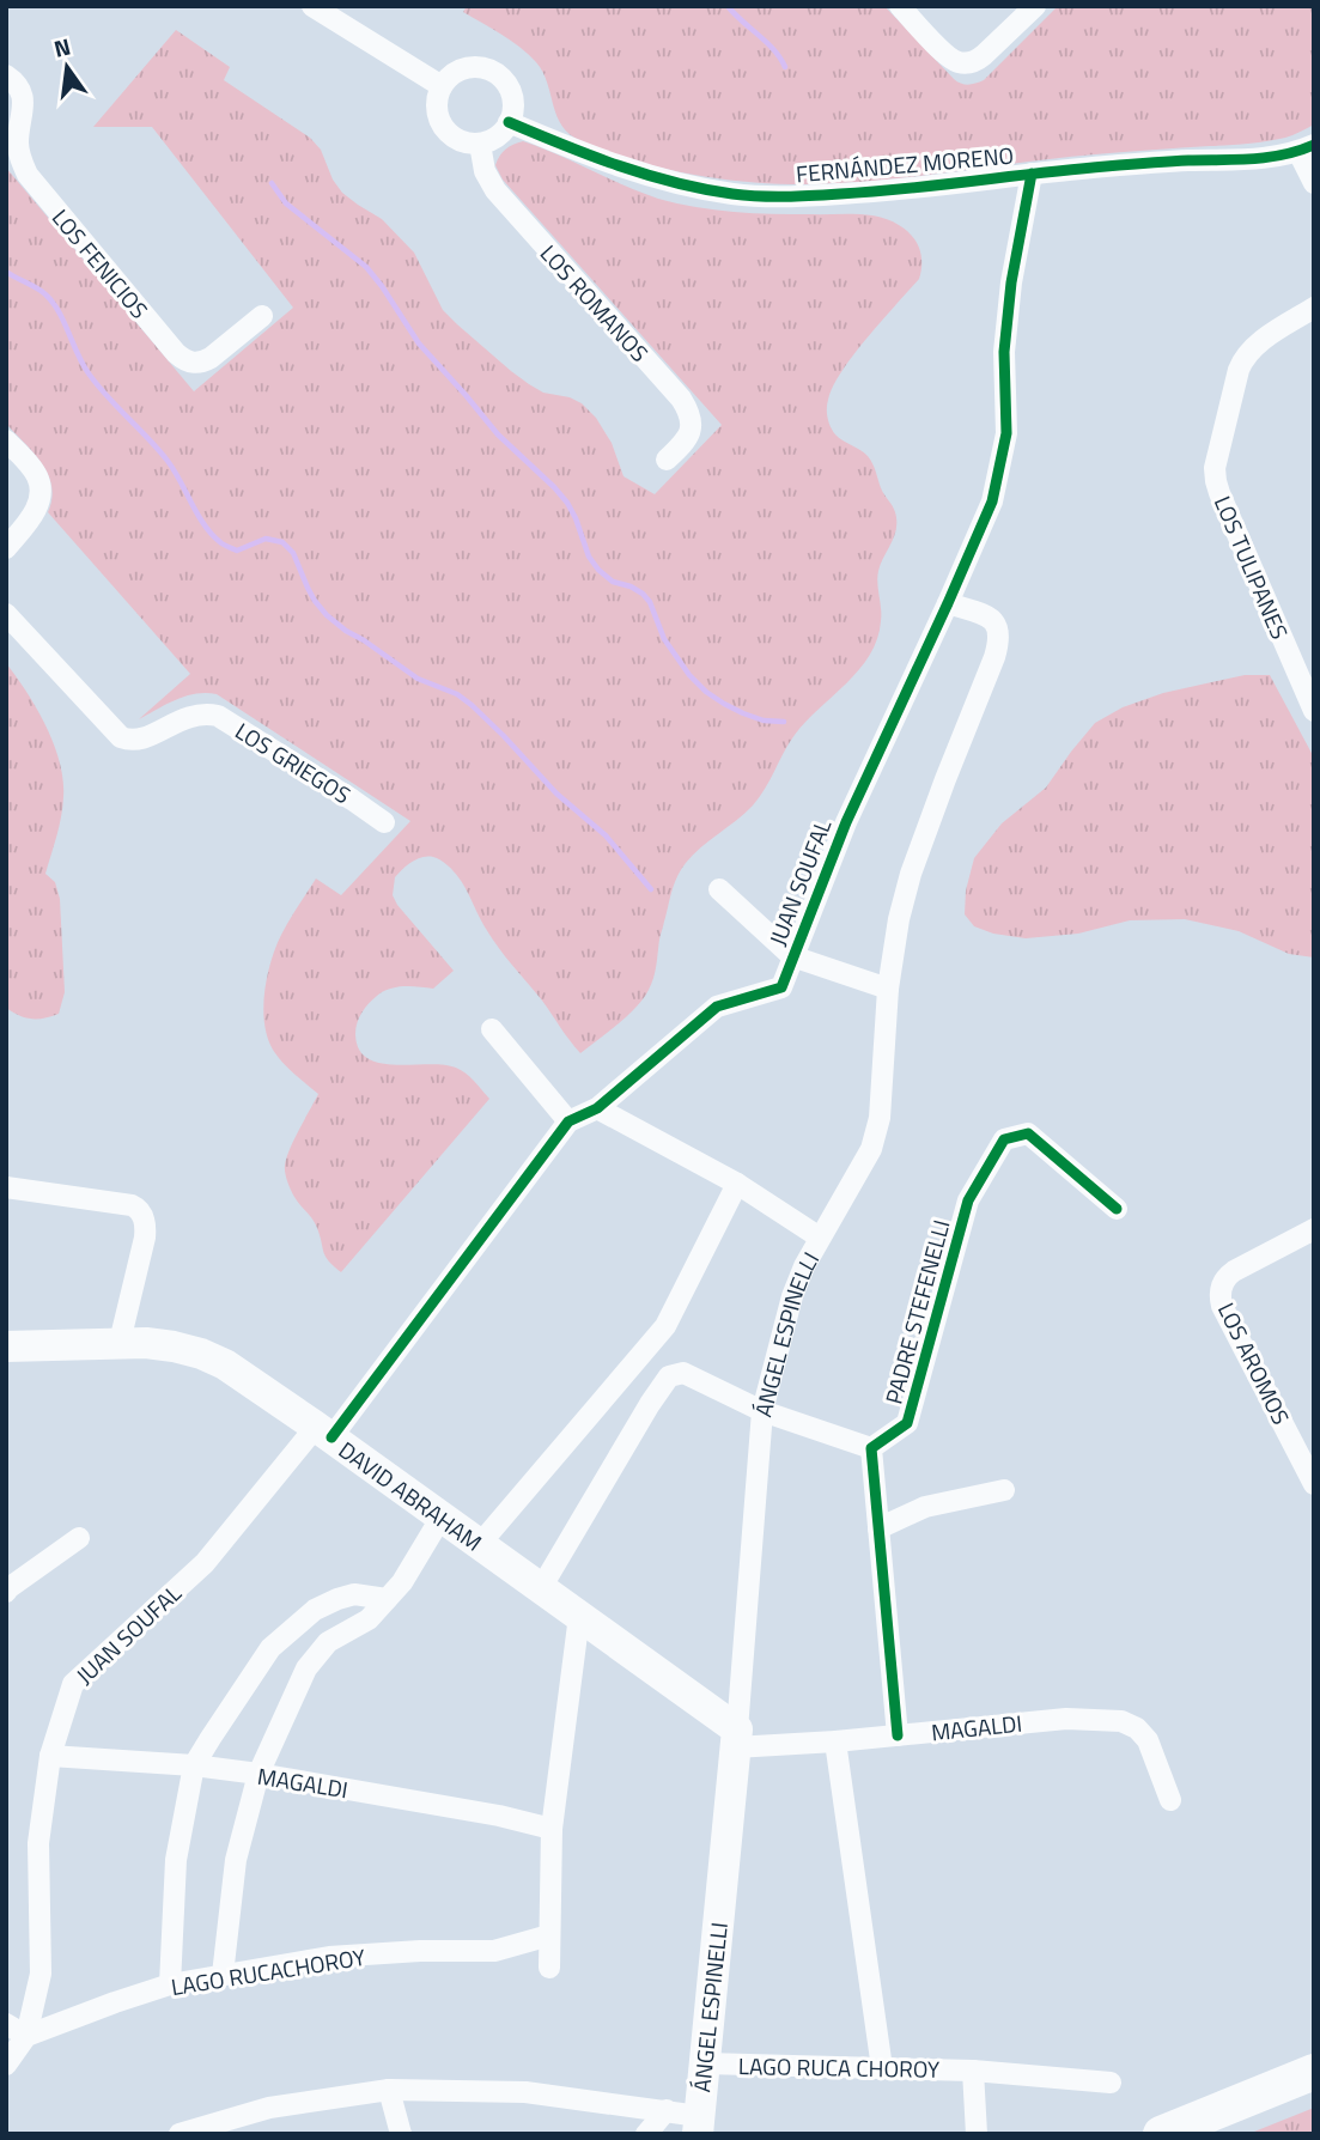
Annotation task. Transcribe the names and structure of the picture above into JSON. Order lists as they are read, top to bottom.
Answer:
{
  "streets": {
    "main road": ["ÁNGEL ESPINELLI", "DAVID ABRAHAM"],
    "street": [
      "FERNÁNDEZ MORENO",
      "LOS FENICIOS",
      "LOS ROMANOS",
      "LOS TULIPANES",
      "LOS GRIEGOS",
      "JUAN SOUFAL",
      "PADRE STEFENELLI",
      "LOS AROMOS",
      "MAGALDI",
      "LAGO RUCACHOROY",
      "LAGO RUCA CHOROY"
    ]
  },
  "crossings": [
    ["FERNÁNDEZ MORENO", "LOS ROMANOS"],
    ["FERNÁNDEZ MORENO", "JUAN SOUFAL"],
    ["JUAN SOUFAL", "ÁNGEL ESPINELLI"],
    ["JUAN SOUFAL", "DAVID ABRAHAM"],
    ["JUAN SOUFAL", "MAGALDI"],
    ["JUAN SOUFAL", "LAGO RUCACHOROY"],
    ["ÁNGEL ESPINELLI", "DAVID ABRAHAM"],
    ["ÁNGEL ESPINELLI", "MAGALDI"],
    ["ÁNGEL ESPINELLI", "LAGO RUCA CHOROY"],
    ["DAVID ABRAHAM", "MAGALDI"]
  ],
  "north": "top"
}
